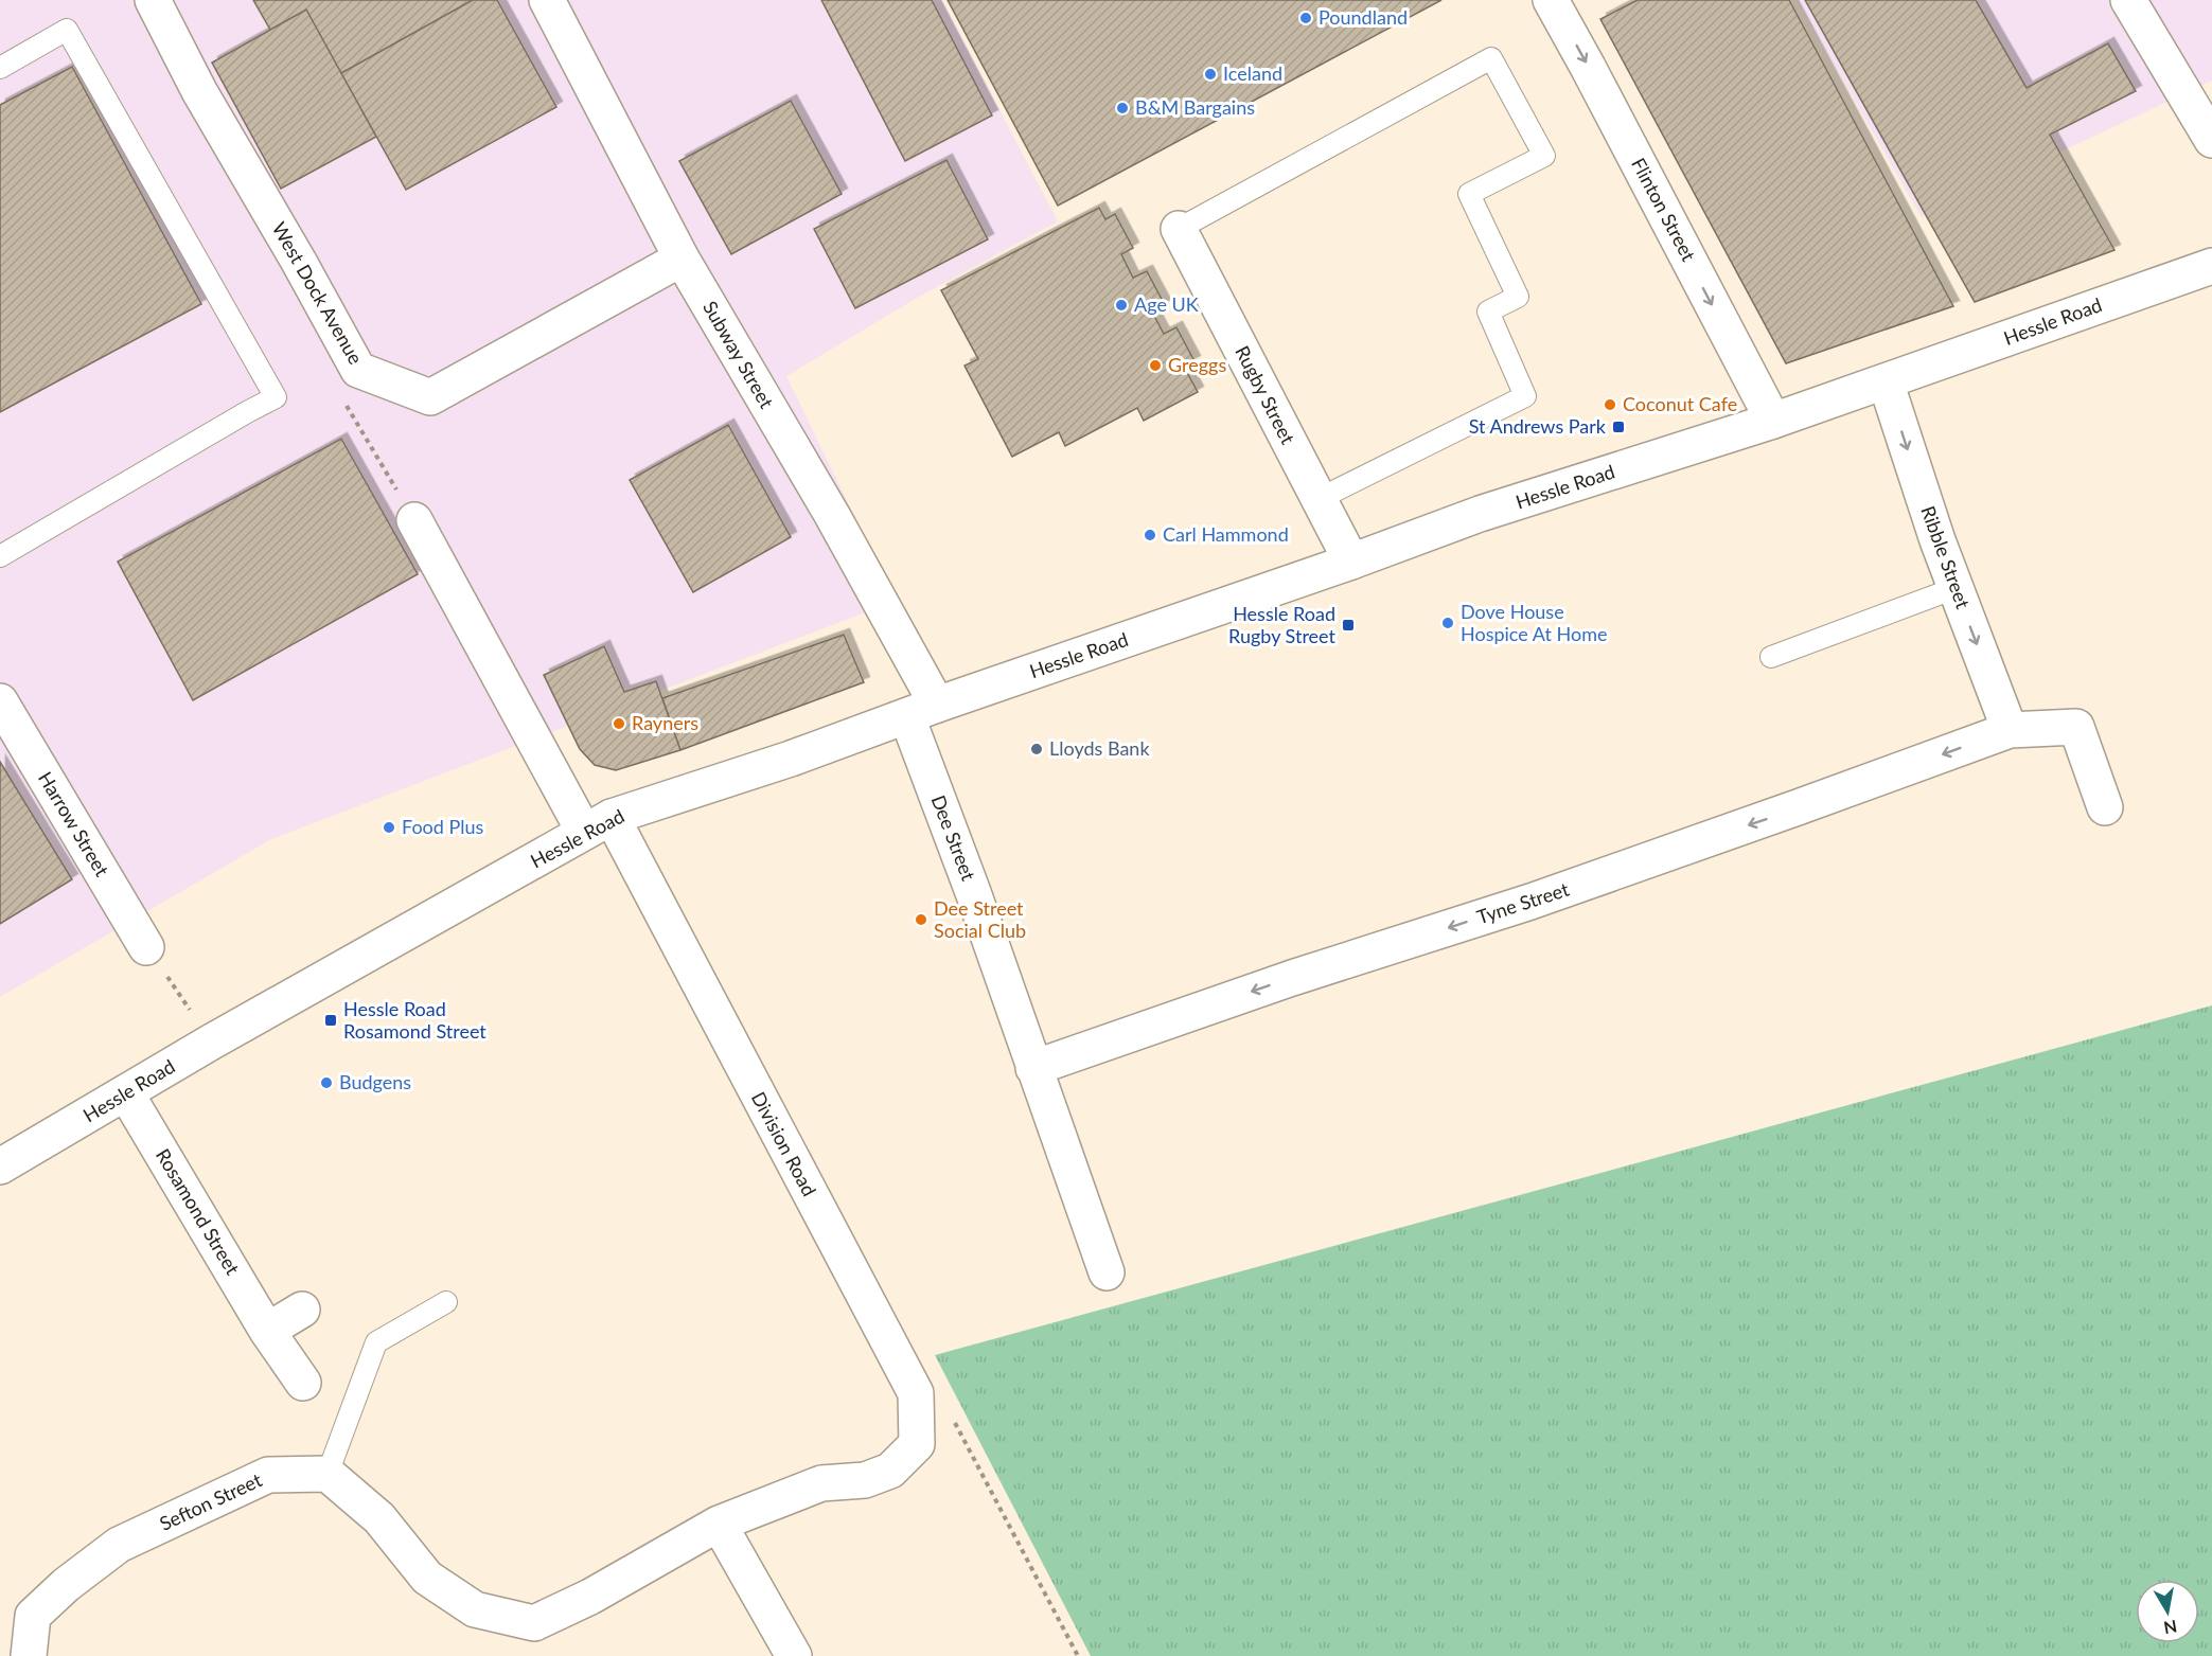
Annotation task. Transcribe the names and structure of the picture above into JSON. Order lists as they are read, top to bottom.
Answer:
{
  "streets": {
    "street": [
      "Flinton Street",
      "West Dock Avenue",
      "Hessle Road",
      "Subway Street",
      "Rugby Street",
      "Ribble Street",
      "Harrow Street",
      "Dee Street",
      "Tyne Street",
      "Division Road",
      "Rosamond Street",
      "Sefton Street"
    ]
  },
  "crossings": [
    ["Flinton Street", "Hessle Road"],
    ["West Dock Avenue", "Subway Street"],
    ["Hessle Road", "Subway Street"],
    ["Hessle Road", "Rugby Street"],
    ["Hessle Road", "Ribble Street"],
    ["Hessle Road", "Dee Street"],
    ["Hessle Road", "Division Road"],
    ["Hessle Road", "Rosamond Street"],
    ["Subway Street", "Dee Street"],
    ["Ribble Street", "Tyne Street"],
    ["Dee Street", "Tyne Street"]
  ],
  "one_way": ["Flinton Street", "Ribble Street", "Tyne Street"],
  "places": {
    "other": [
      "Poundland",
      "Iceland",
      "B&M Bargains",
      "Age UK",
      "Greggs",
      "Coconut Cafe",
      "Carl Hammond",
      "Dove House Hospice At Home",
      "Rayners",
      "Lloyds Bank",
      "Food Plus",
      "Dee Street Social Club",
      "Budgens"
    ],
    "transit": ["St Andrews Park", "Hessle Road Rugby Street", "Hessle Road Rosamond Street"]
  },
  "north": "bottom"
}
